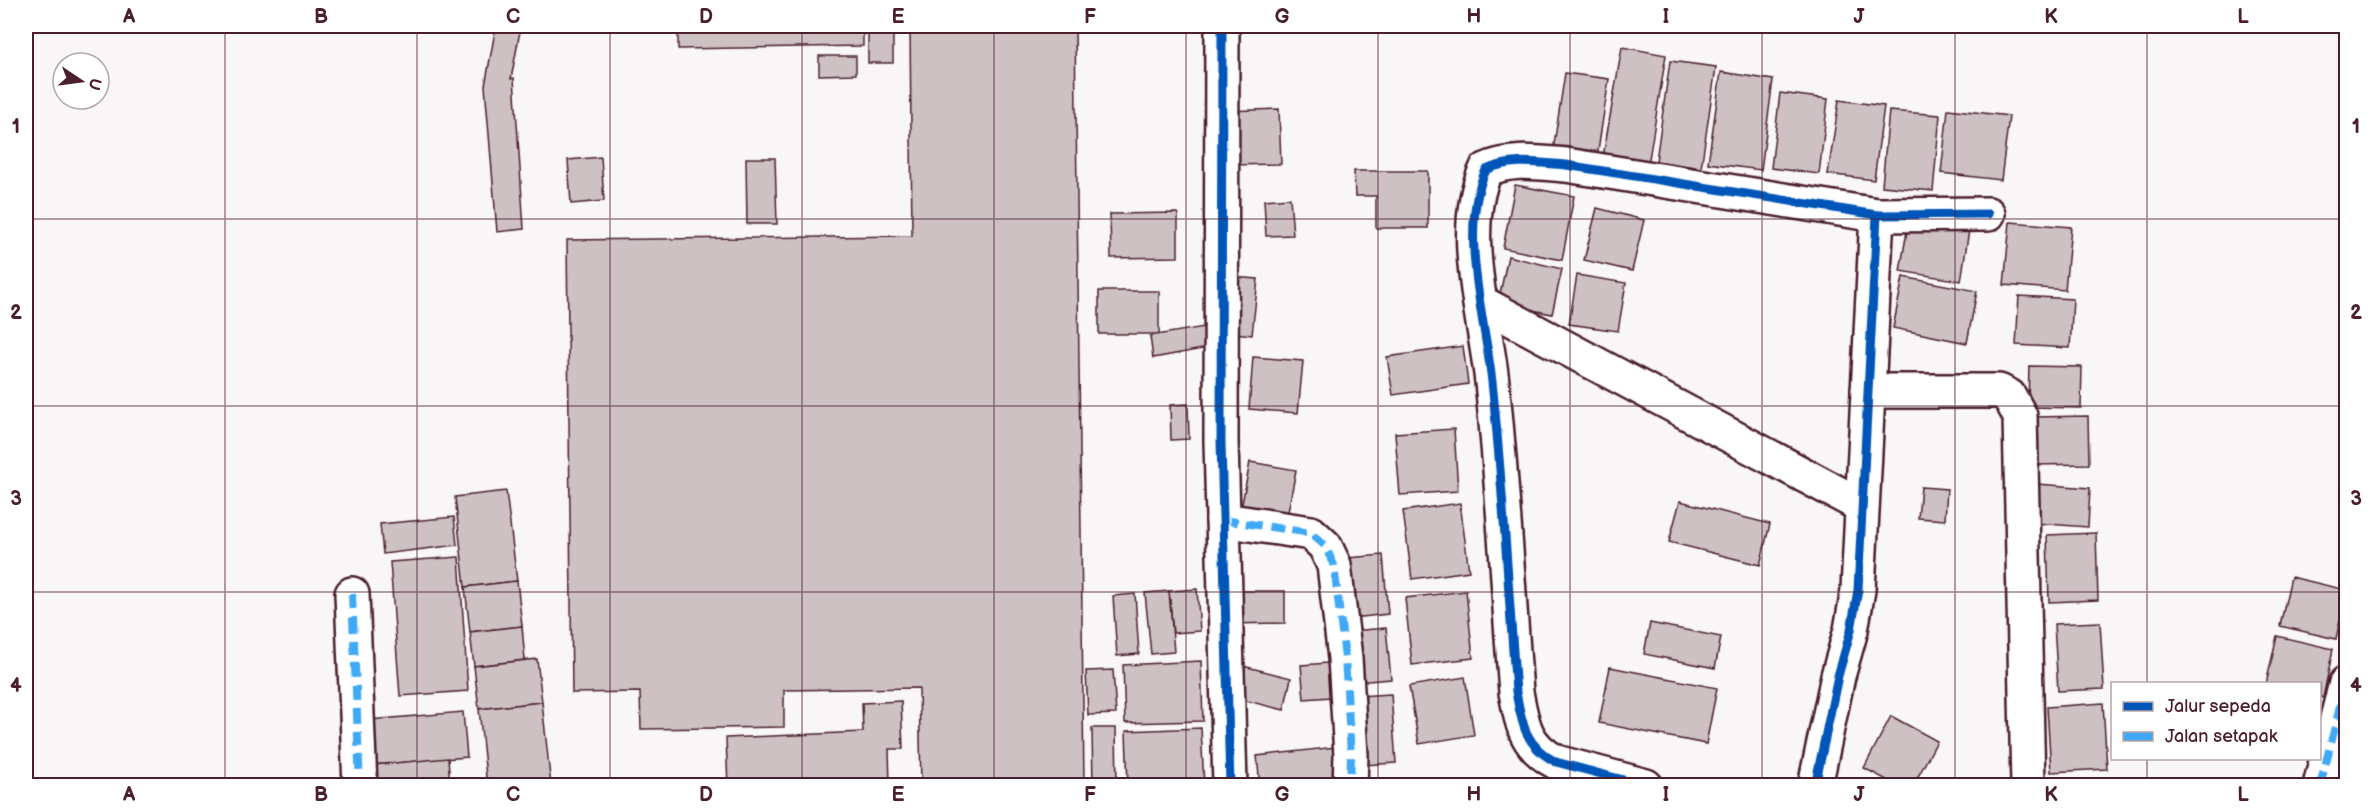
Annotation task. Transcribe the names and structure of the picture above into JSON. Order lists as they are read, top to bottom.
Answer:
{
  "legend": ["Jalur sepeda", "Jalan setapak"],
  "north": "right",
  "grid": {
    "columns": [
      "A",
      "B",
      "C",
      "D",
      "E",
      "F",
      "G",
      "H",
      "I",
      "J",
      "K",
      "L"
    ],
    "rows": [
      "1",
      "2",
      "3",
      "4"
    ]
  }
}
